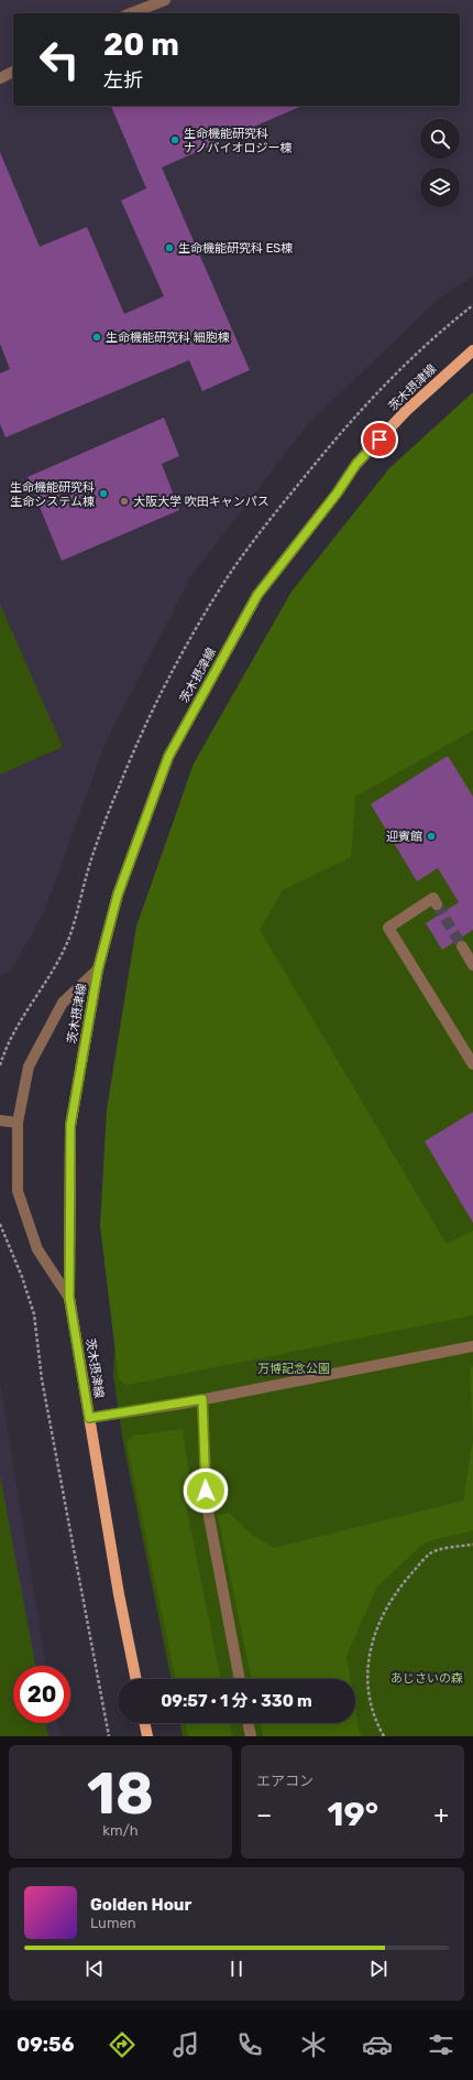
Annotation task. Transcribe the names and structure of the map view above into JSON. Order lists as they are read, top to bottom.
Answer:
{
  "streets": {
    "main road": ["茨木摂津線"]
  },
  "parks": ["万博記念公園", "あじさいの森"],
  "places": [
    "生命機能研究科 ナノバイオロジー棟",
    "生命機能研究科 ES棟",
    "生命機能研究科 細胞棟",
    "生命機能研究科 生命システム棟",
    "大阪大学 吹田キャンパス",
    "迎賓館"
  ],
  "page": {
    "turn": ["20 m", "左折"],
    "limit": "20",
    "trip": "09:57 · 1 分 · 330 m",
    "tile": [
      ["18", "km/h"],
      "エアコン"
    ],
    "heat": ["−", "19°", "+"],
    "song": ["Golden Hour", "Lumen"],
    "tabs": "09:56"
  }
}
